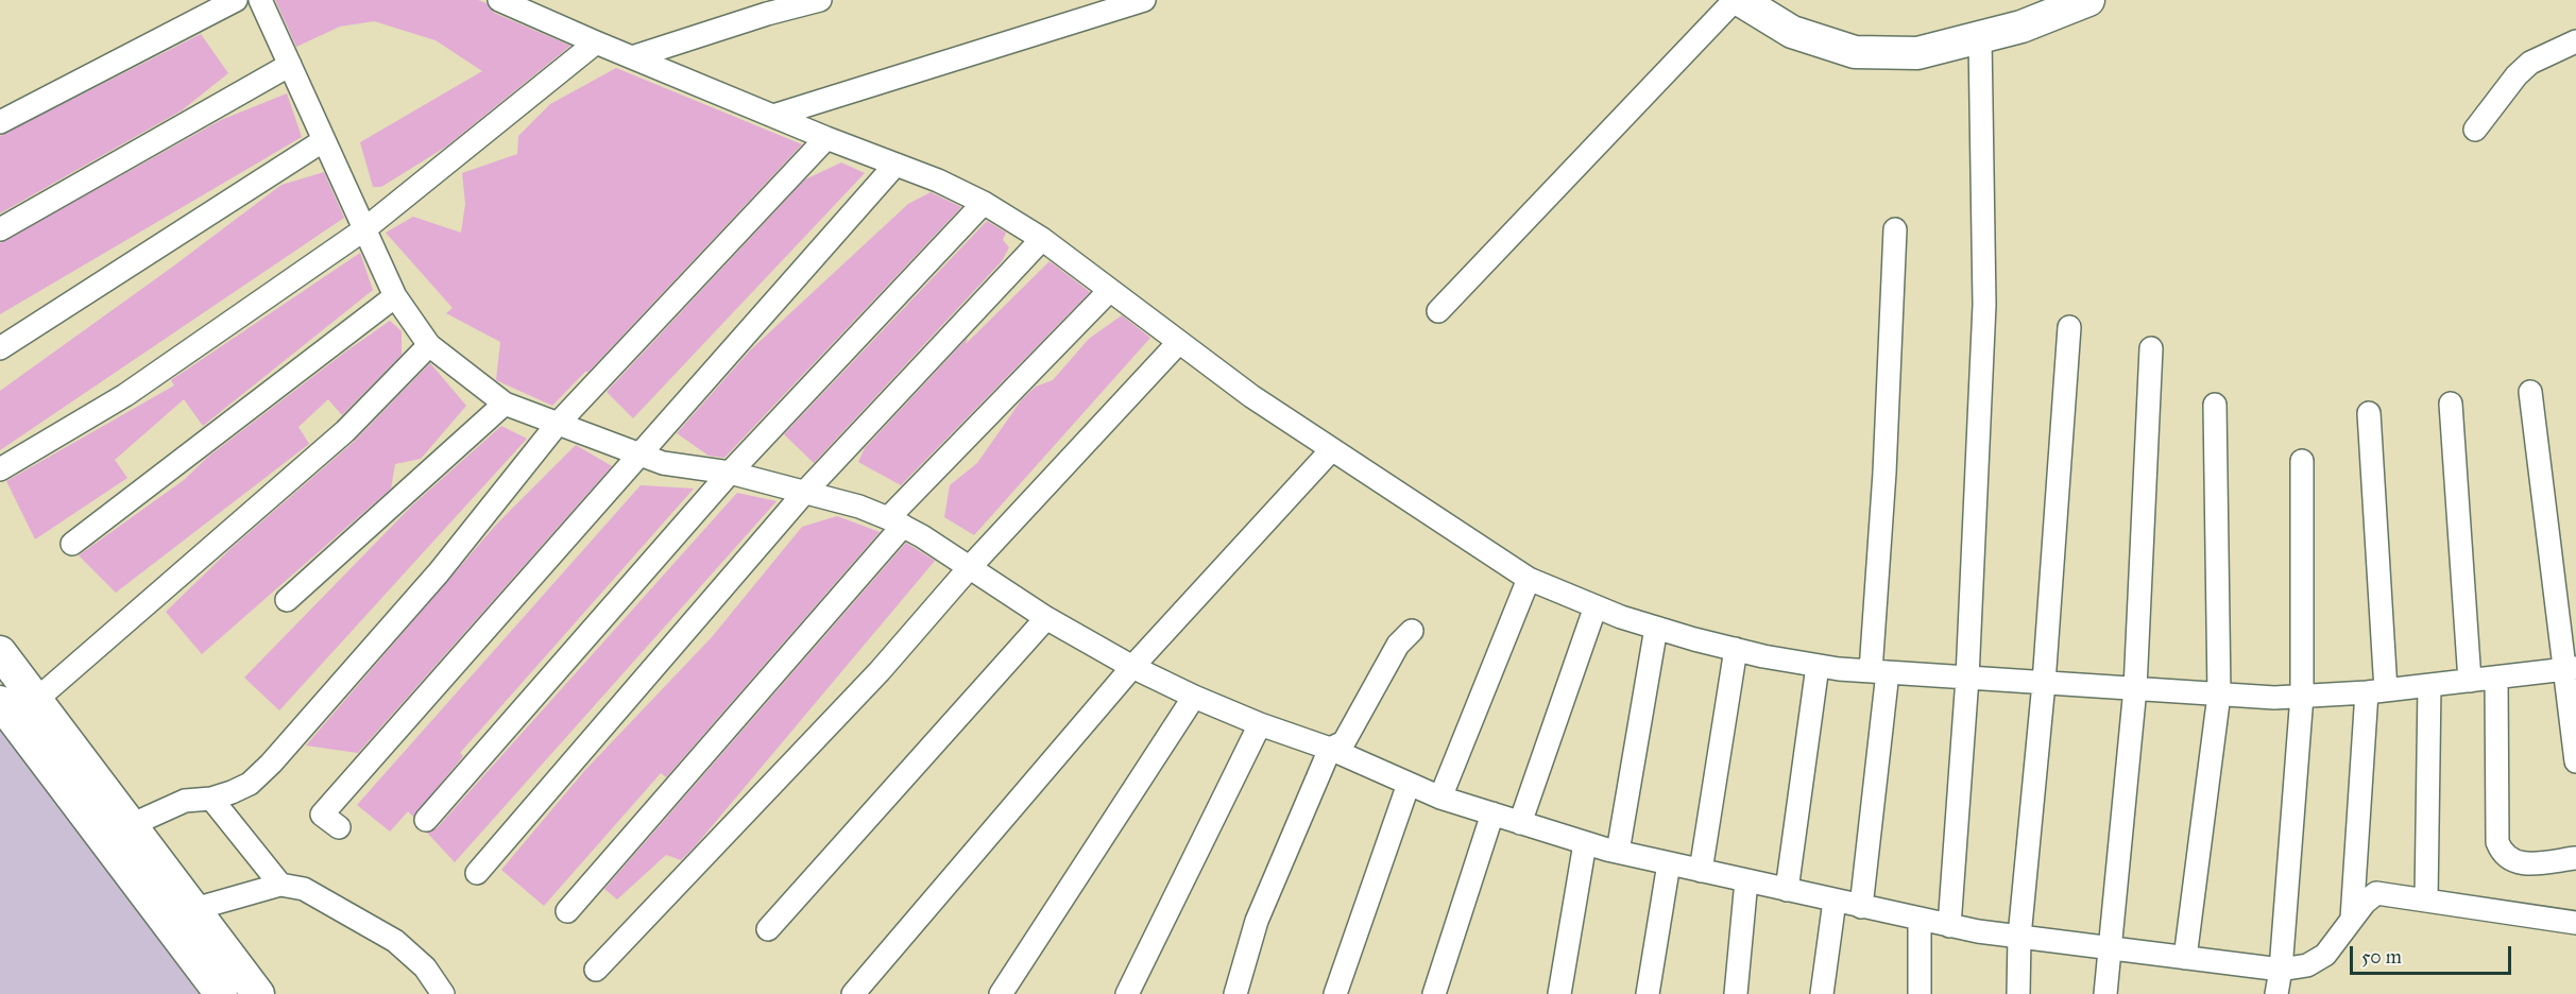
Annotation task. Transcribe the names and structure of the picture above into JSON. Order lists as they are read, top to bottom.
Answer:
{
  "scale_bar": "50 m"
}
